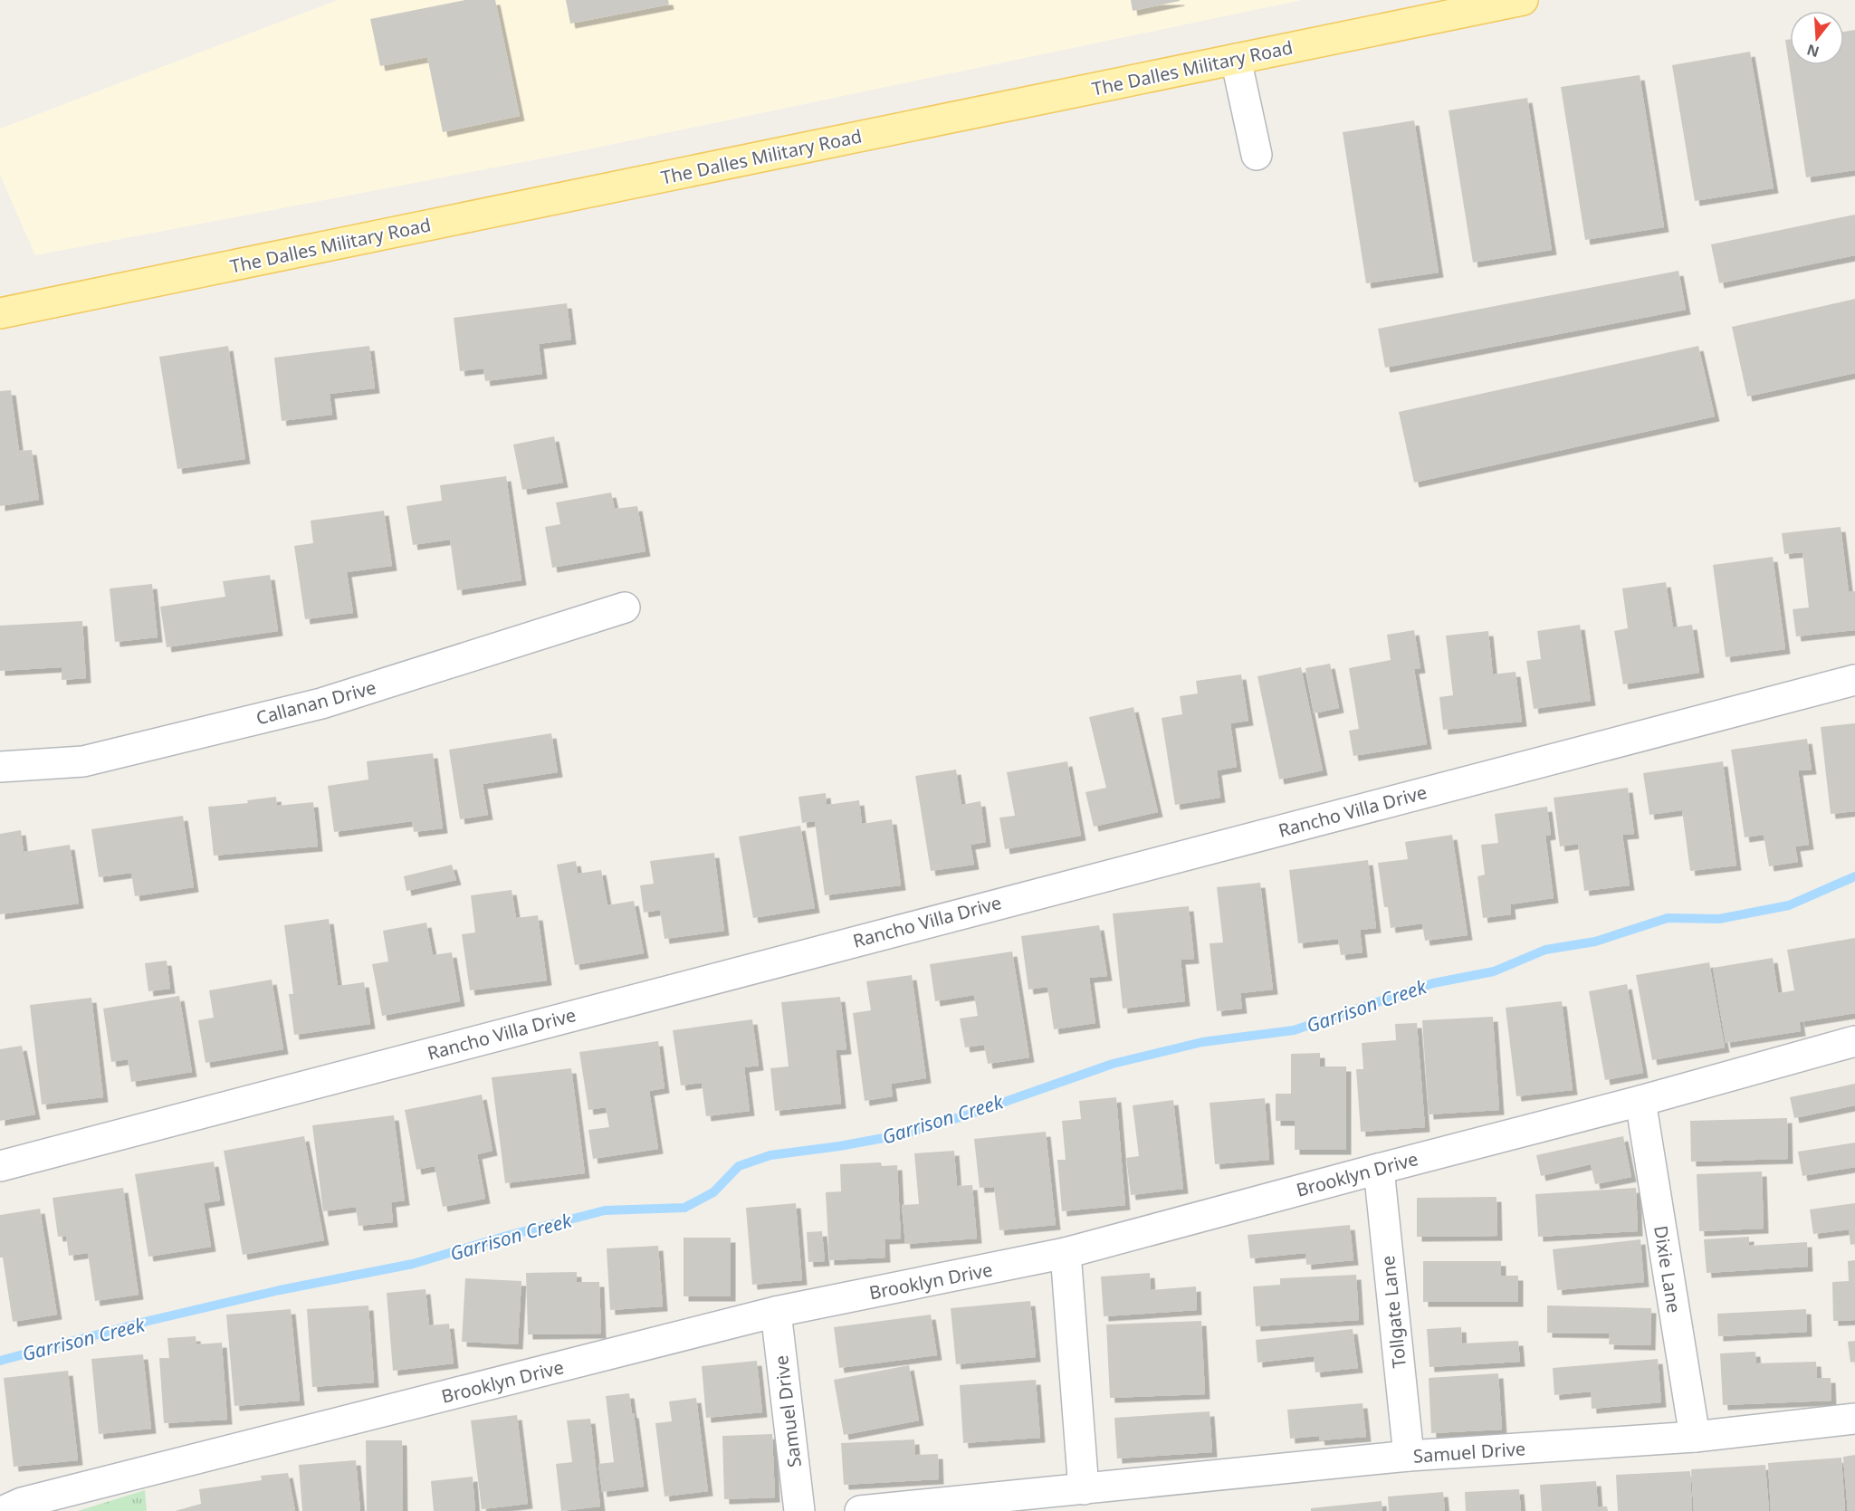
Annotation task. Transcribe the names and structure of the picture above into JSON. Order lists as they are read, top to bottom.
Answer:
{
  "streets": {
    "main road": ["The Dalles Military Road"],
    "street": [
      "Callanan Drive",
      "Rancho Villa Drive",
      "Brooklyn Drive",
      "Dixie Lane",
      "Tollgate Lane",
      "Samuel Drive"
    ]
  },
  "crossings": [
    ["Brooklyn Drive", "Dixie Lane"],
    ["Brooklyn Drive", "Tollgate Lane"],
    ["Brooklyn Drive", "Samuel Drive"],
    ["Dixie Lane", "Samuel Drive"],
    ["Tollgate Lane", "Samuel Drive"]
  ],
  "water": ["Garrison Creek"],
  "north": "bottom"
}
